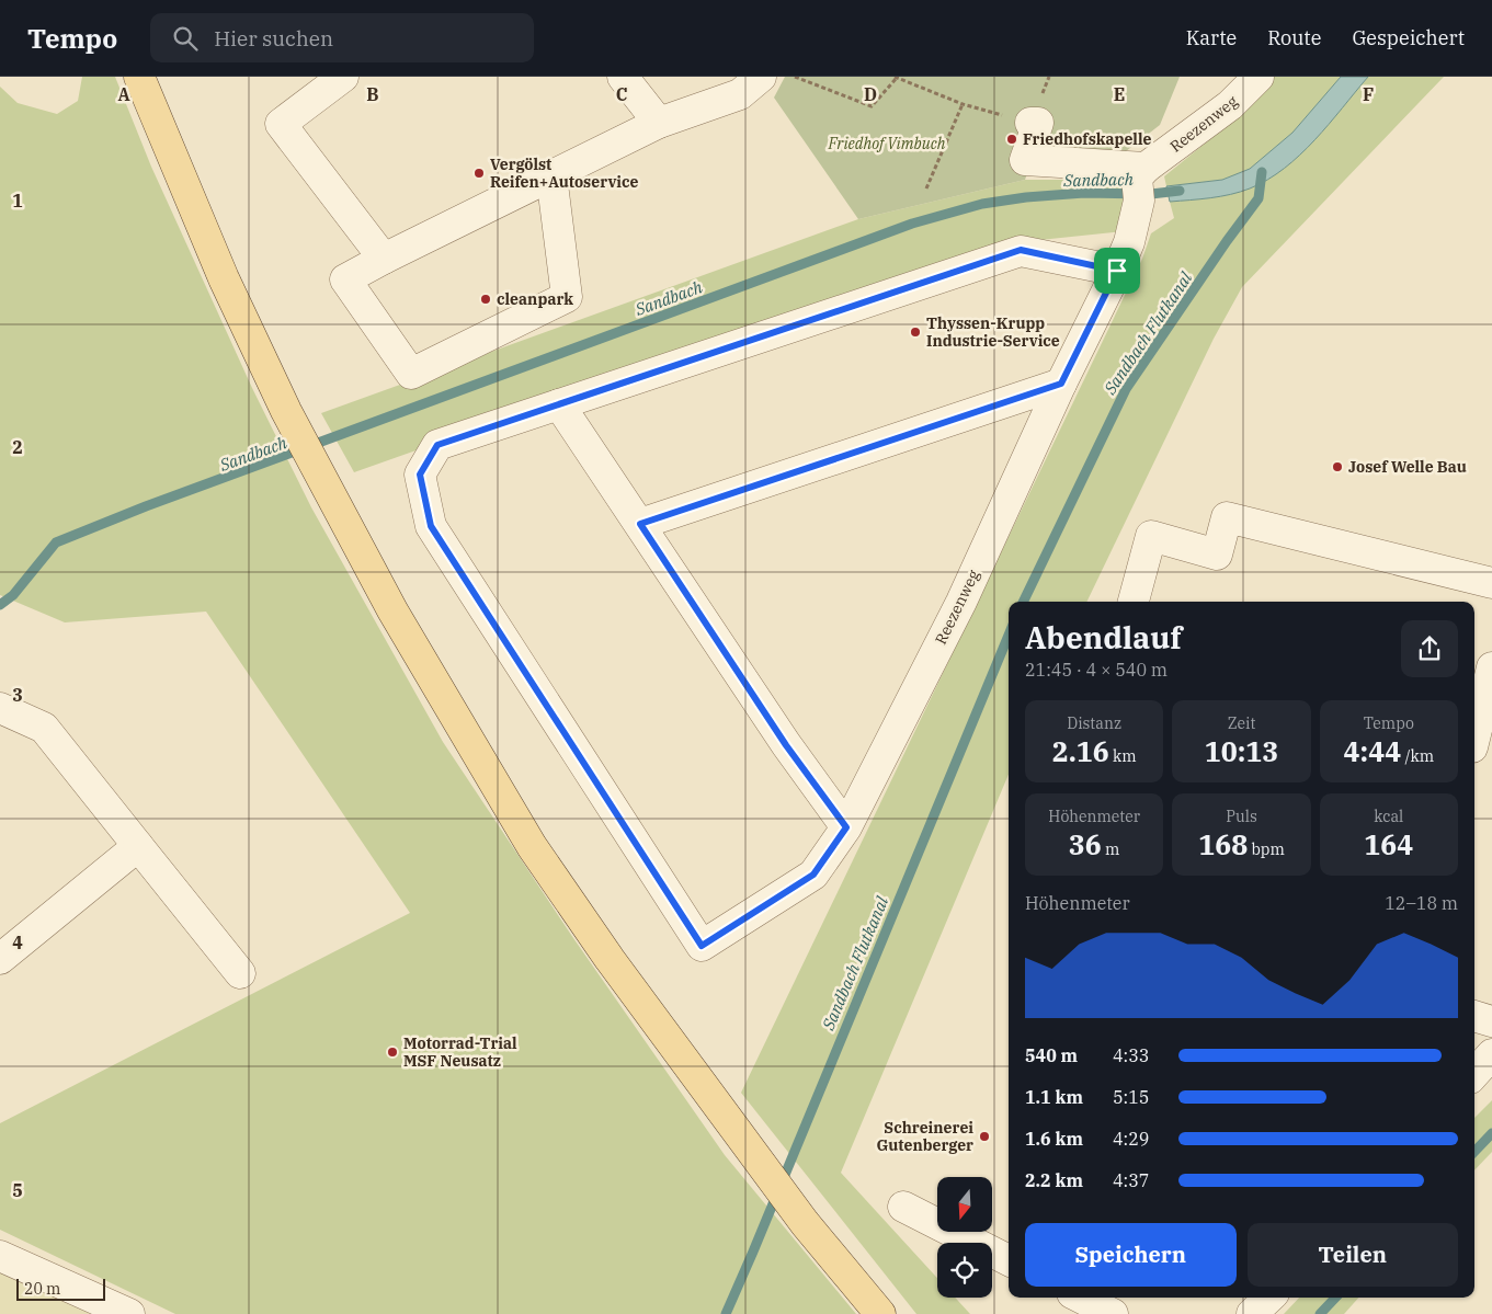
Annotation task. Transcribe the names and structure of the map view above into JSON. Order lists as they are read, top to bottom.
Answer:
{
  "streets": {
    "street": ["Reezenweg"]
  },
  "water": ["Sandbach", "Sandbach Flutkanal"],
  "parks": ["Friedhof Vimbuch"],
  "places": [
    "Friedhofskapelle",
    "Vergölst Reifen+Autoservice",
    "cleanpark",
    "Thyssen-Krupp Industrie-Service",
    "Josef Welle Bau",
    "Motorrad-Trial MSF Neusatz",
    "Schreinerei Gutenberger"
  ],
  "scale_bar": "20 m",
  "north": "bottom",
  "page": {
    "header": "Tempo",
    "search": "Hier suchen",
    "nav": ["Karte", "Route", "Gespeichert"],
    "heading": ["Abendlauf", "21:45 · 4 × 540 m"],
    "stats": [
      ["Distanz", "2.16 km"],
      ["Zeit", "10:13"],
      ["Tempo", "4:44 /km"],
      ["Höhenmeter", "36 m"],
      ["Puls", "168 bpm"],
      ["kcal", "164"]
    ],
    "chart": ["Höhenmeter", "12–18 m"],
    "list": [
      {
        "name": "540 m",
        "note": "4:33"
      },
      {
        "name": "1.1 km",
        "note": "5:15"
      },
      {
        "name": "1.6 km",
        "note": "4:29"
      },
      {
        "name": "2.2 km",
        "note": "4:37"
      }
    ],
    "buttons": ["Speichern", "Teilen"],
    "scale": "20 m"
  },
  "grid": {
    "columns": [
      "A",
      "B",
      "C",
      "D",
      "E",
      "F"
    ],
    "rows": [
      "1",
      "2",
      "3",
      "4",
      "5"
    ]
  }
}
